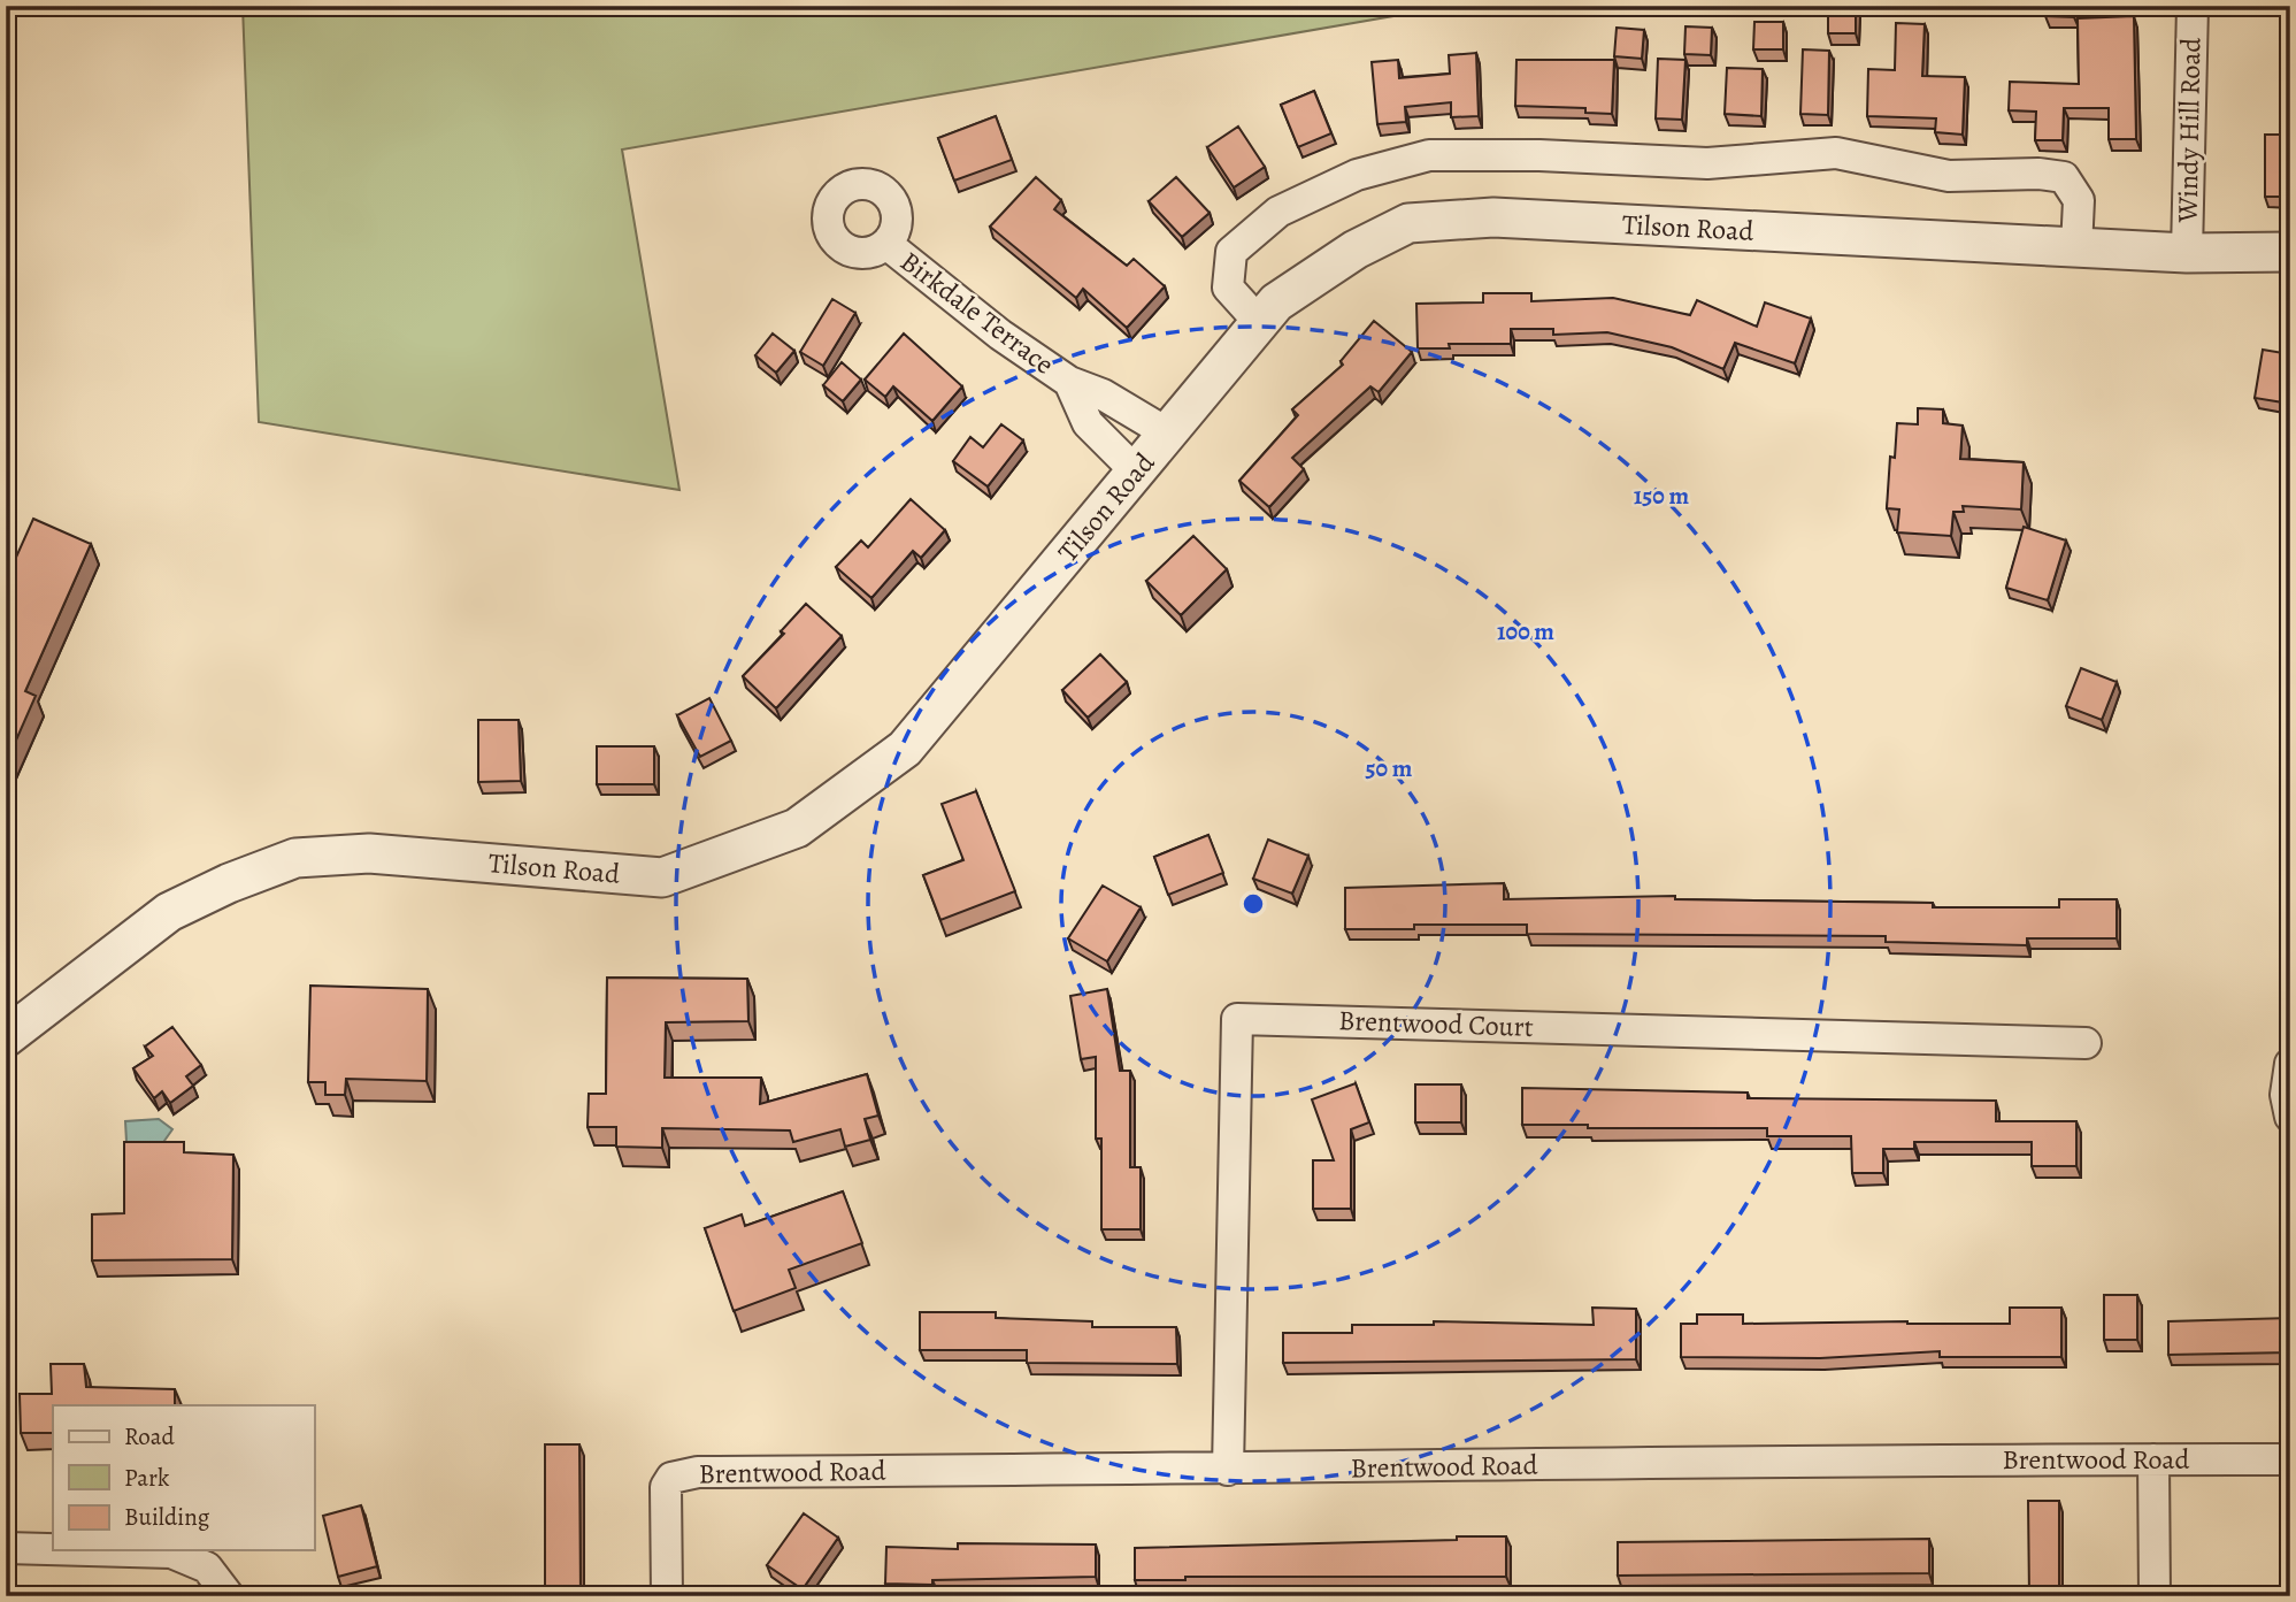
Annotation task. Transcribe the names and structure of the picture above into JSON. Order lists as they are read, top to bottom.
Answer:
{
  "streets": {
    "street": [
      "Windy Hill Road",
      "Tilson Road",
      "Birkdale Terrace",
      "Brentwood Court",
      "Brentwood Road"
    ]
  },
  "crossings": [
    ["Windy Hill Road", "Tilson Road"],
    ["Tilson Road", "Birkdale Terrace"],
    ["Brentwood Court", "Brentwood Road"]
  ],
  "legend": ["Road", "Park", "Building"],
  "rings": ["150 m", "100 m", "50 m"]
}
